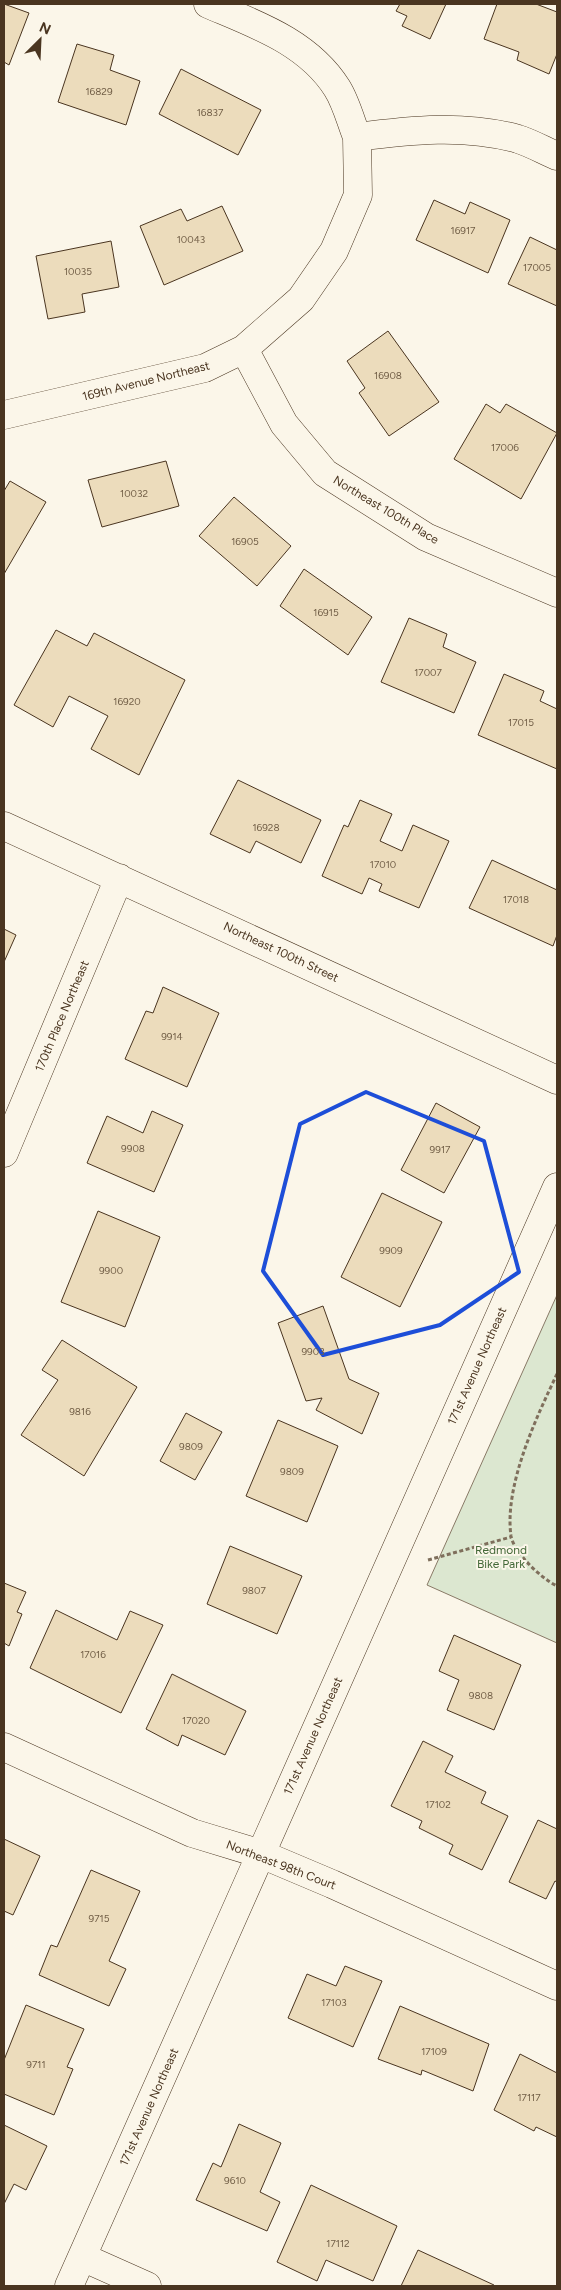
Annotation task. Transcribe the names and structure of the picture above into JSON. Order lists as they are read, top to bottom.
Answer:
{
  "streets": {
    "street": [
      "169th Avenue Northeast",
      "Northeast 100th Place",
      "Northeast 100th Street",
      "170th Place Northeast",
      "171st Avenue Northeast",
      "Northeast 98th Court"
    ]
  },
  "crossings": [
    ["169th Avenue Northeast", "Northeast 100th Place"],
    ["Northeast 100th Street", "170th Place Northeast"],
    ["171st Avenue Northeast", "Northeast 98th Court"]
  ],
  "parks": ["Redmond Bike Park"],
  "house_numbers": [
    "16829",
    "16837",
    "16917",
    "10043",
    "17005",
    "10035",
    "16908",
    "17006",
    "10032",
    "16905",
    "16915",
    "17007",
    "16920",
    "17015",
    "16928",
    "17010",
    "17018",
    "9914",
    "9908",
    "9917",
    "9909",
    "9900",
    "9903",
    "9816",
    "9809",
    "9809",
    "9807",
    "17016",
    "9808",
    "17020",
    "17102",
    "9715",
    "17103",
    "17109",
    "9711",
    "17117",
    "9610",
    "17112"
  ],
  "north": "top right"
}
